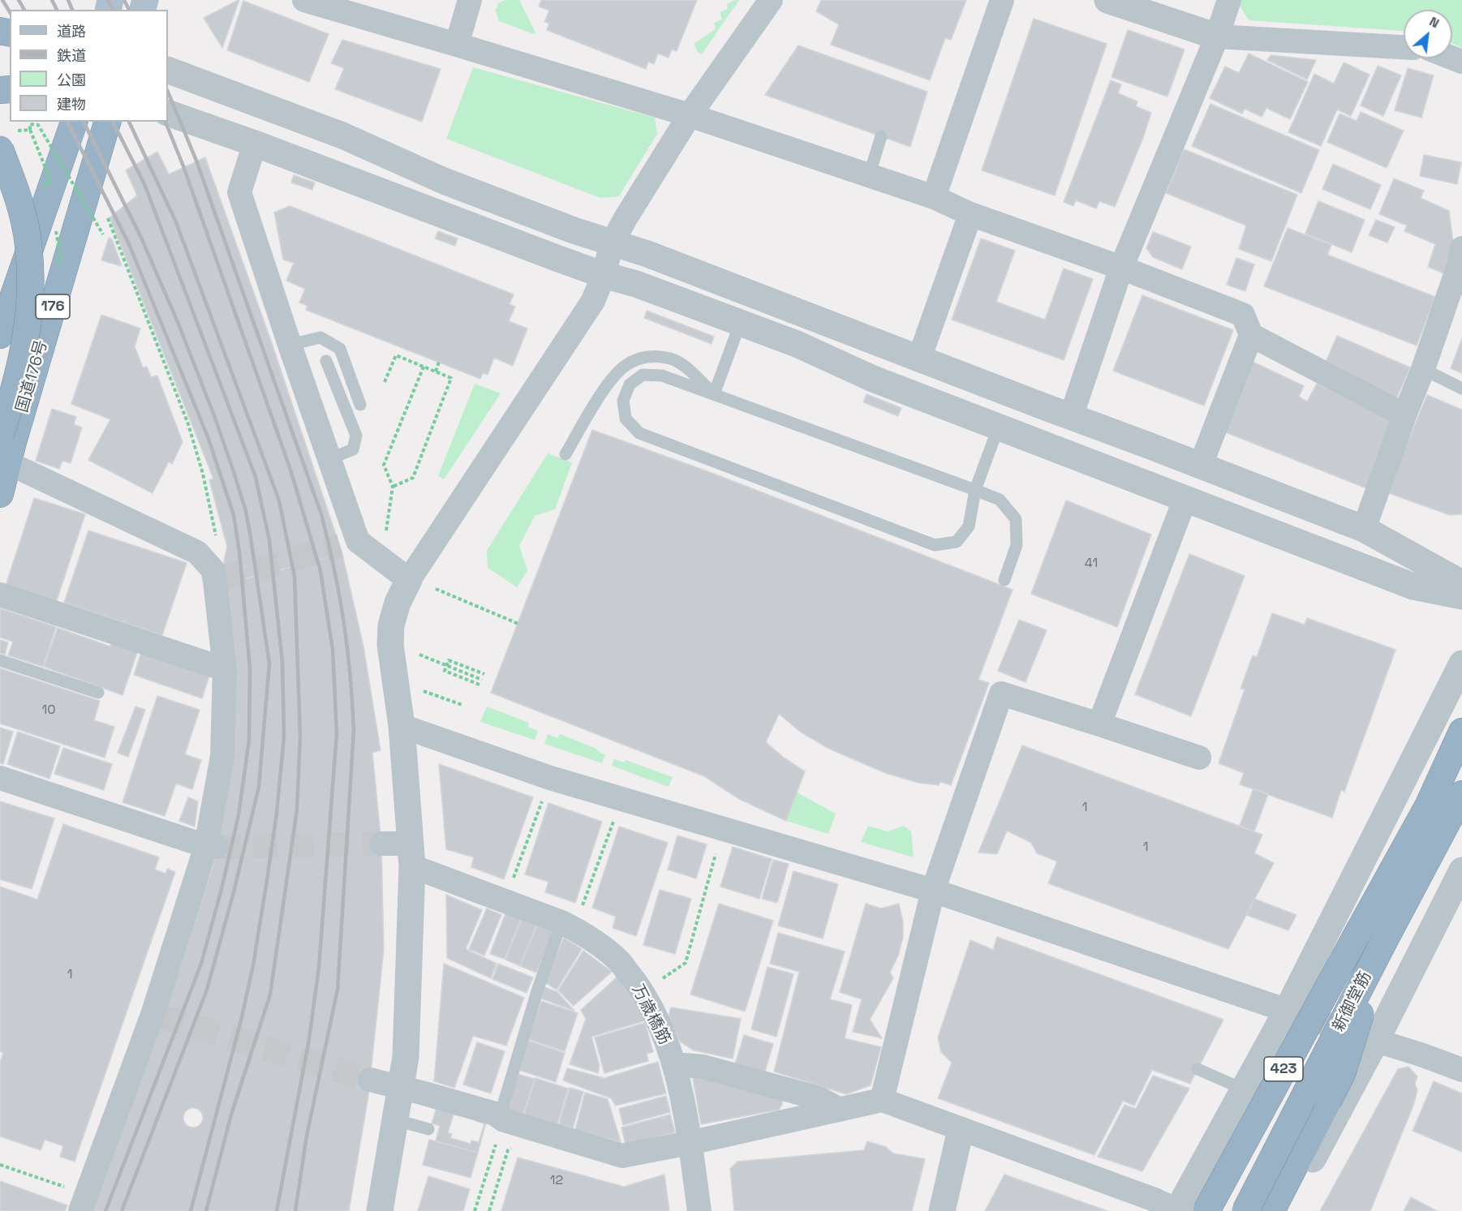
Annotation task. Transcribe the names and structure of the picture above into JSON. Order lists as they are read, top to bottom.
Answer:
{
  "streets": {
    "highway": [
      "176",
      "国道176号",
      "新御堂筋",
      "423"
    ],
    "street": ["万歳橋筋"]
  },
  "house_numbers": [
    "41",
    "10",
    "1",
    "1",
    "1",
    "12"
  ],
  "legend": [
    "道路",
    "鉄道",
    "公園",
    "建物"
  ],
  "north": "top right"
}
